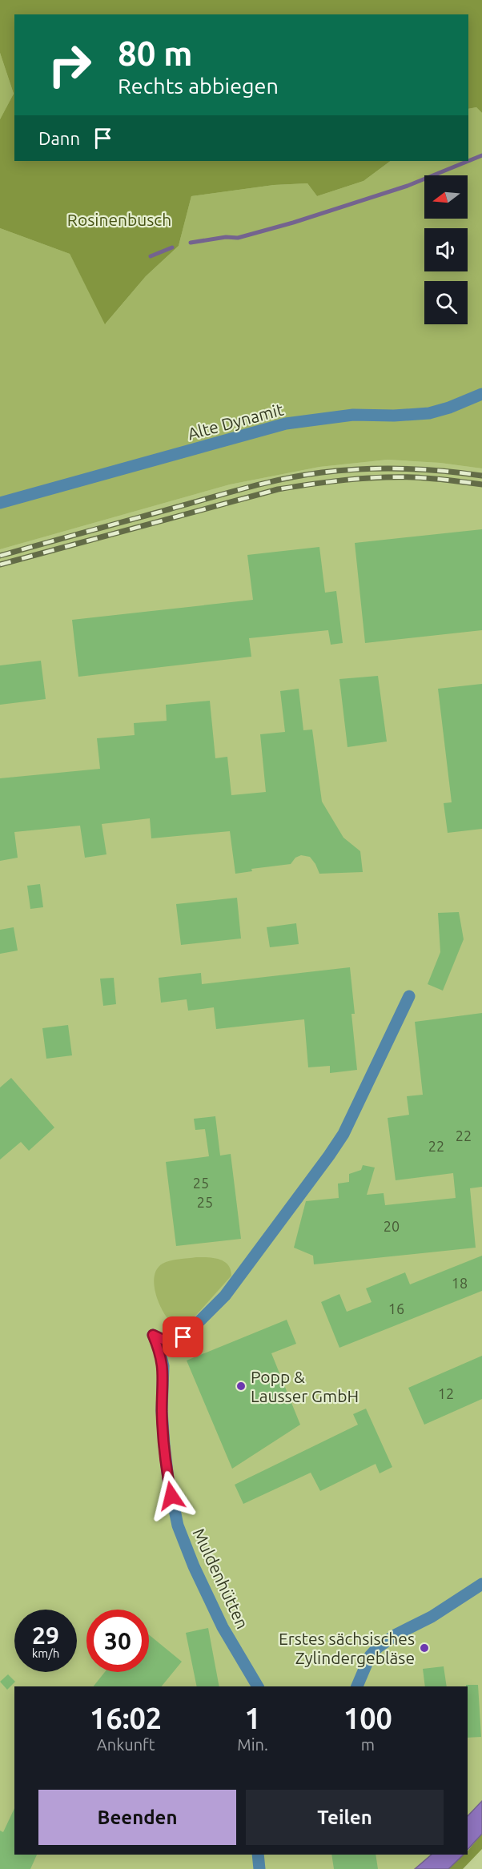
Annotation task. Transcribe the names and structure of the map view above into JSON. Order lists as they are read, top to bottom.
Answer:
{
  "streets": {
    "street": ["Alte Dynamit", "Muldenhütten"]
  },
  "parks": ["Rosinenbusch"],
  "places": ["Popp & Lausser GmbH", "Erstes sächsisches Zylindergebläse"],
  "house_numbers": [
    "22",
    "22",
    "25",
    "25",
    "20",
    "18",
    "16",
    "12"
  ],
  "north": "left",
  "page": {
    "turn": ["80 m", "Rechts abbiegen"],
    "then": "Dann",
    "speed": "29 km/h",
    "limit": "30",
    "eta": [
      "16:02",
      "Ankunft",
      "1",
      "Min.",
      "100",
      "m"
    ],
    "buttons": ["Beenden", "Teilen"]
  }
}
